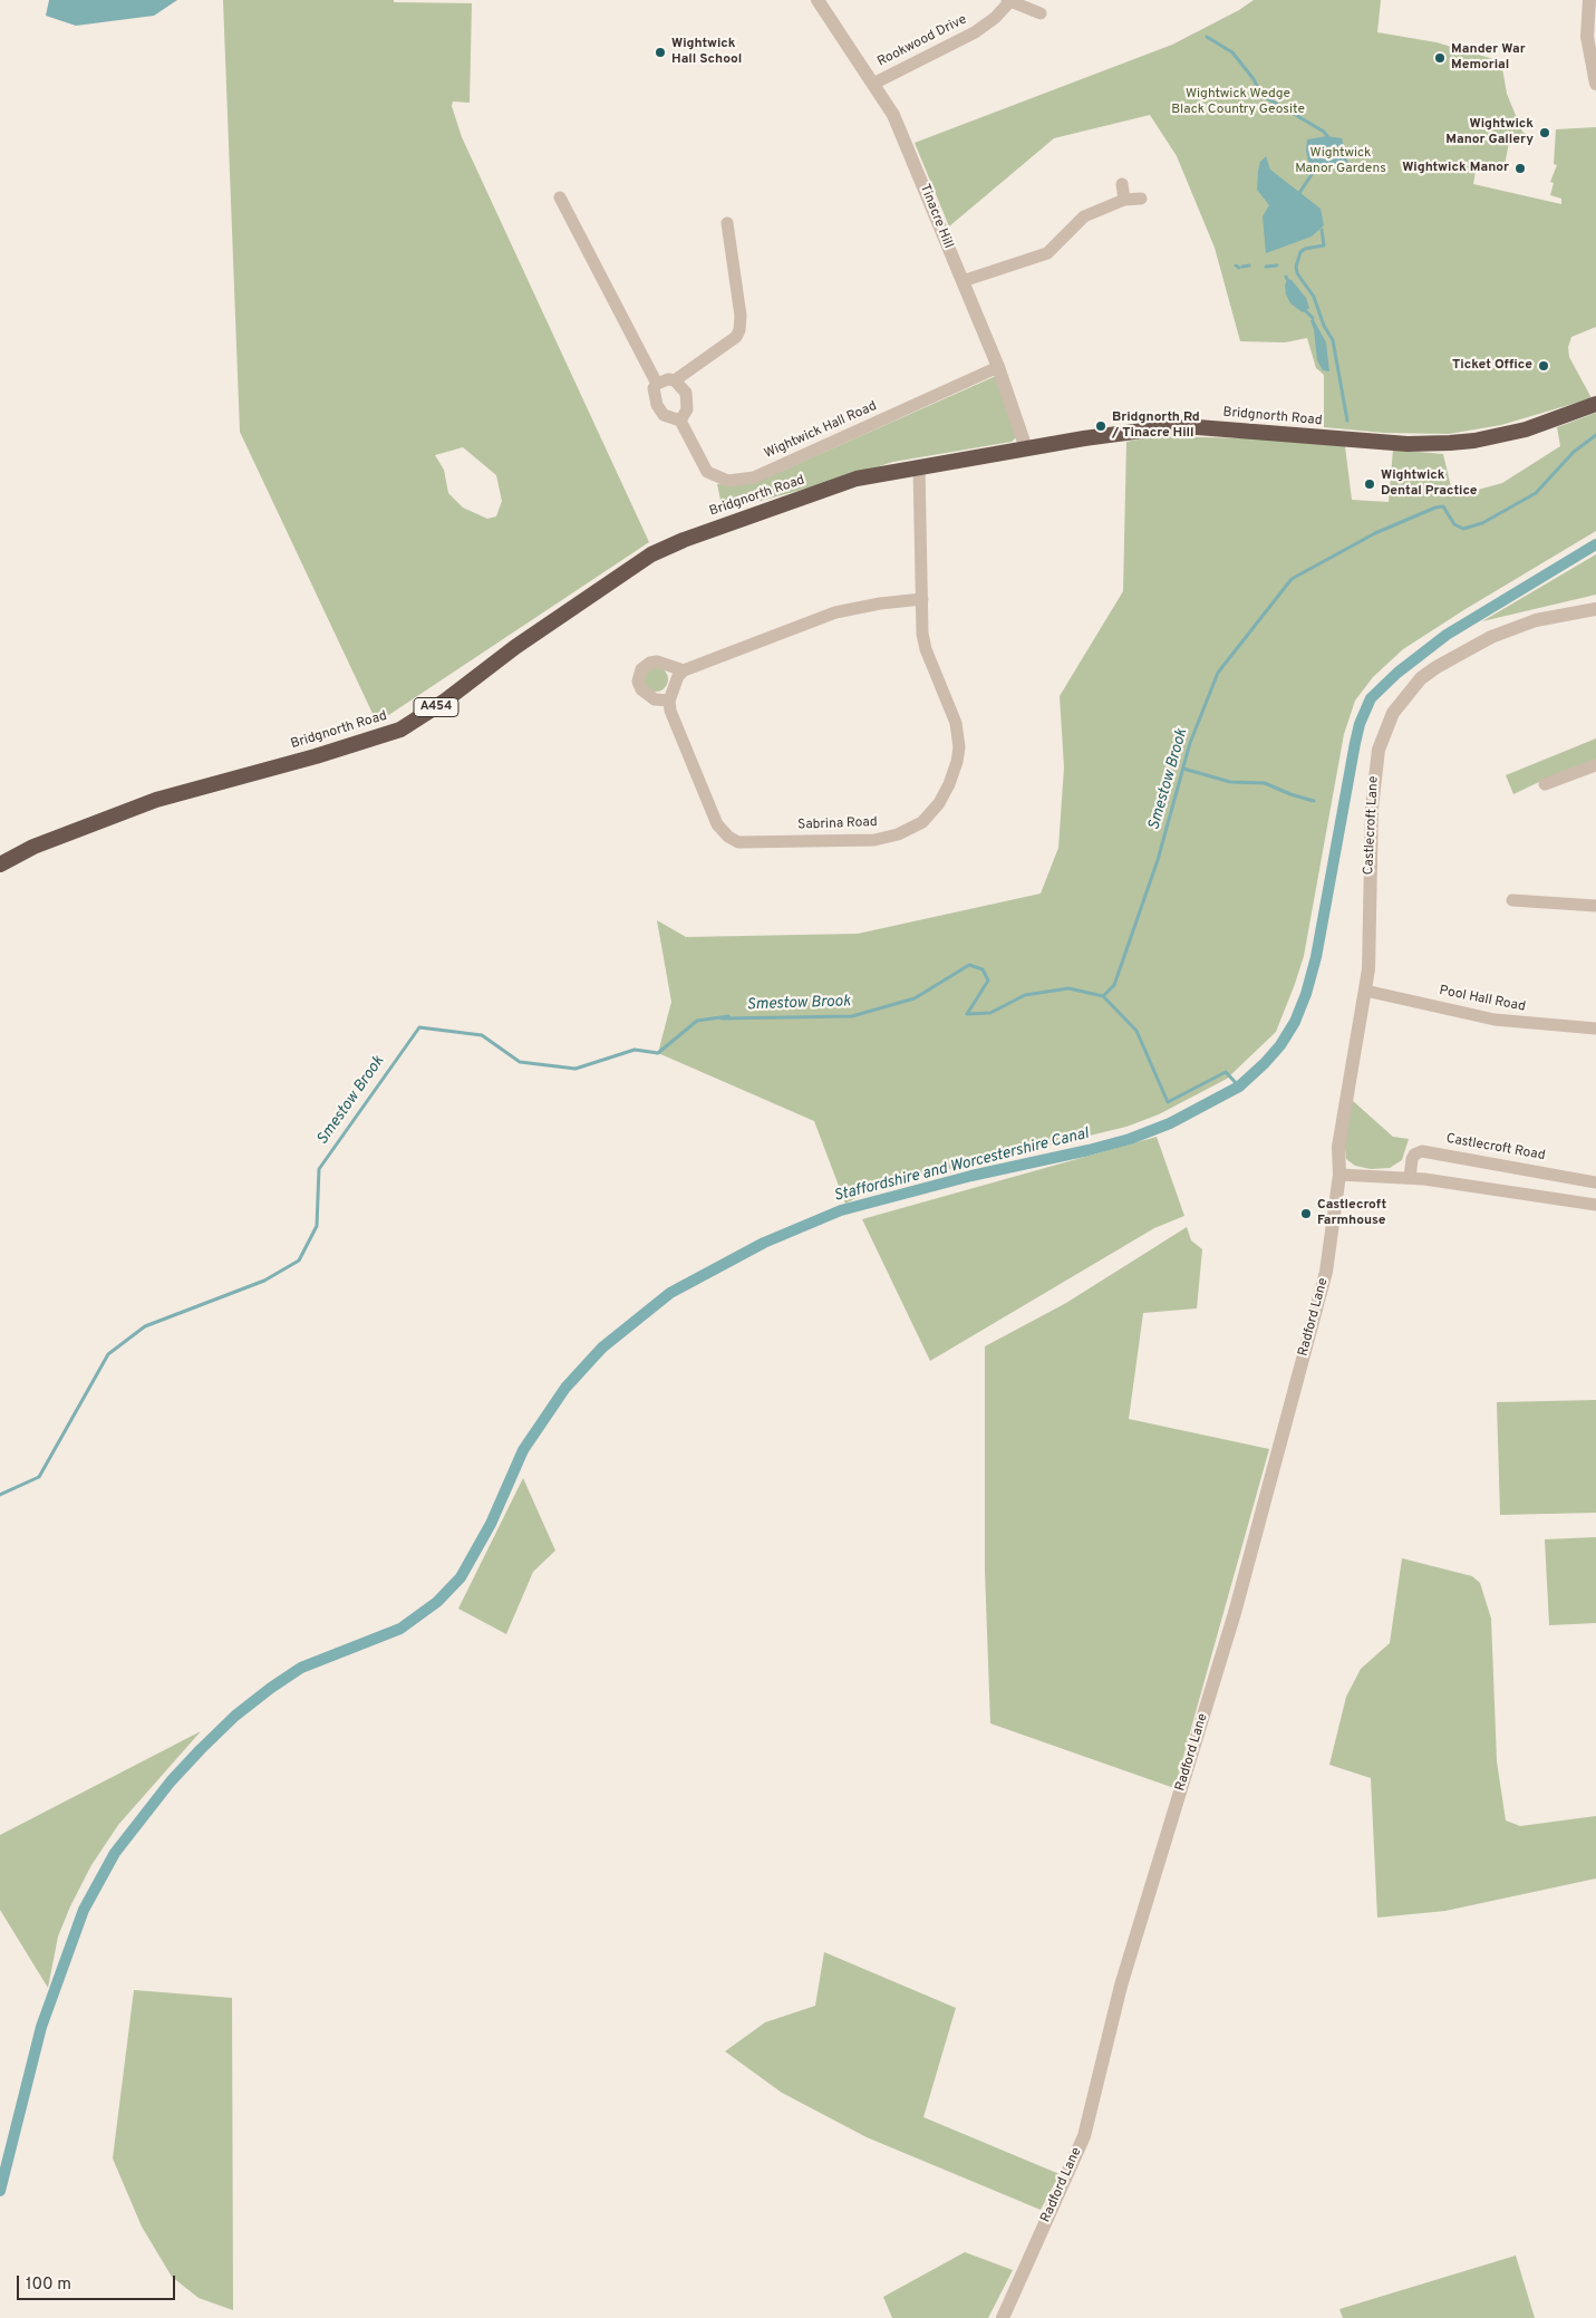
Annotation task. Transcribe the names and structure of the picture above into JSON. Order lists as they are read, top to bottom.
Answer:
{
  "streets": {
    "highway": ["Bridgnorth Road", "A454"],
    "street": [
      "Rookwood Drive",
      "Tinacre Hill",
      "Wightwick Hall Road",
      "Sabrina Road",
      "Castlecroft Lane",
      "Pool Hall Road",
      "Castlecroft Road",
      "Radford Lane"
    ]
  },
  "crossings": [
    ["Rookwood Drive", "Tinacre Hill"],
    ["Tinacre Hill", "Bridgnorth Road"],
    ["Tinacre Hill", "Wightwick Hall Road"],
    ["Bridgnorth Road", "Sabrina Road"],
    ["Castlecroft Lane", "Pool Hall Road"],
    ["Castlecroft Lane", "Radford Lane"]
  ],
  "water": ["Smestow Brook", "Staffordshire and Worcestershire Canal"],
  "parks": ["Wightwick Wedge Black Country Geosite", "Wightwick Manor Gardens"],
  "places": [
    "Wightwick Hall School",
    "Mander War Memorial",
    "Wightwick Manor Gallery",
    "Wightwick Manor",
    "Ticket Office",
    "Bridgnorth Rd / Tinacre Hill",
    "Wightwick Dental Practice",
    "Castlecroft Farmhouse"
  ],
  "scale_bar": "100 m"
}
